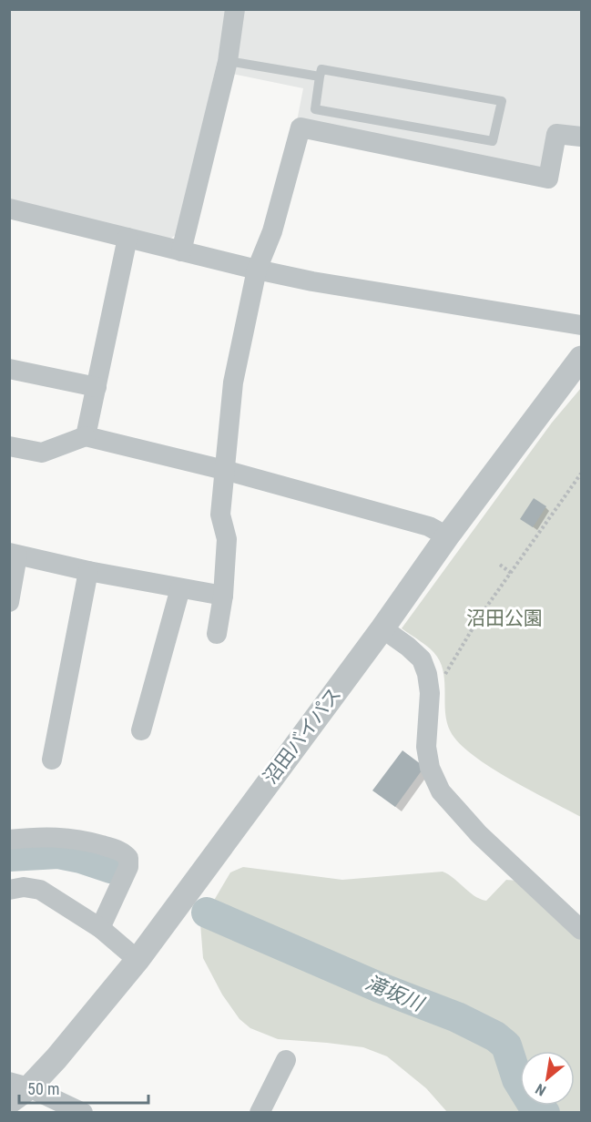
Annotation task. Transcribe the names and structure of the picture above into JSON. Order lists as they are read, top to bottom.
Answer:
{
  "streets": {
    "street": ["沼田バイパス"]
  },
  "water": ["滝坂川"],
  "parks": ["沼田公園"],
  "scale_bar": "50 m",
  "north": "bottom left"
}
